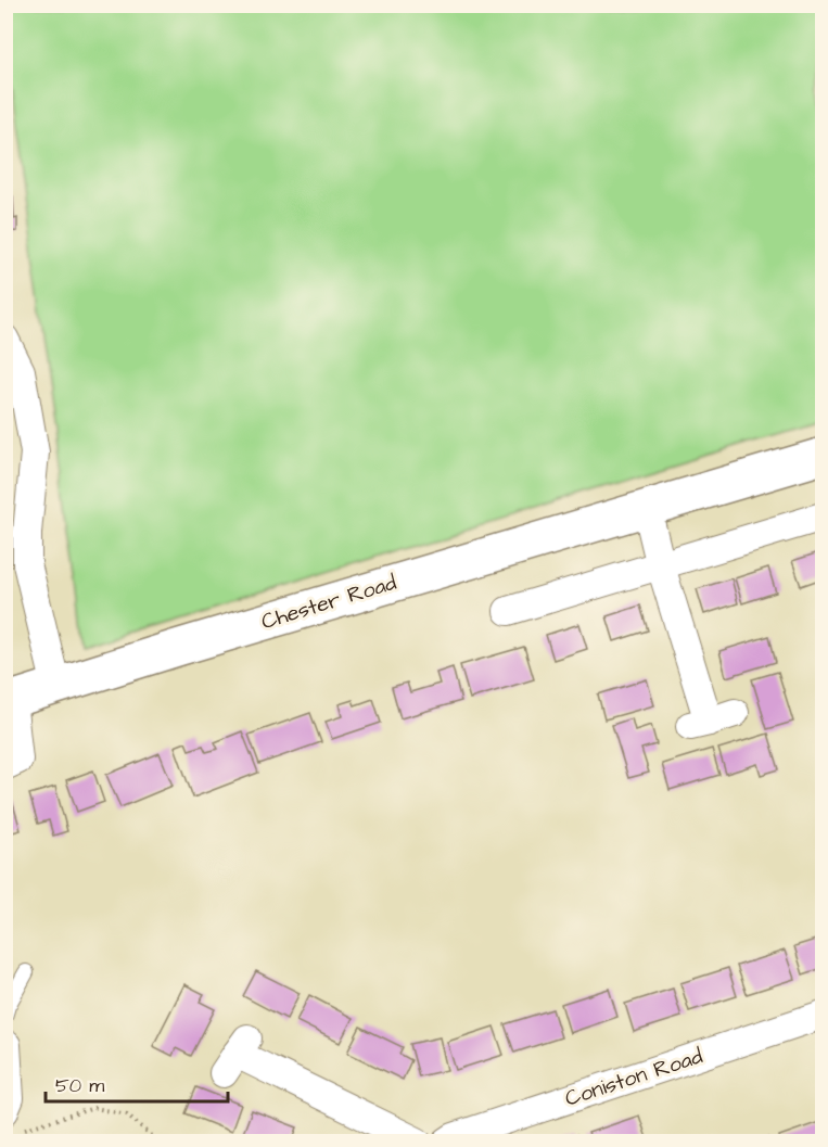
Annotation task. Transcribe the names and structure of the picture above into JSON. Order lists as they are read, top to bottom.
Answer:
{
  "streets": {
    "highway": ["Chester Road"],
    "street": ["Coniston Road"]
  },
  "scale_bar": "50 m"
}
